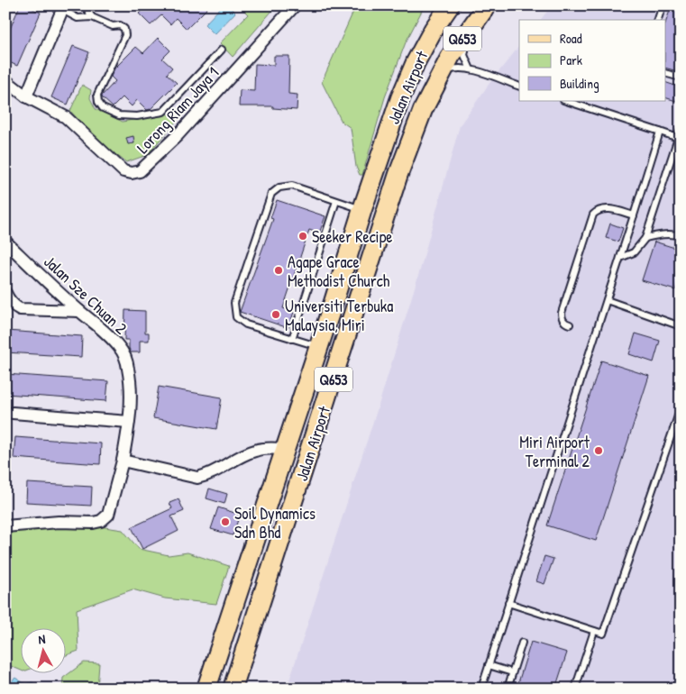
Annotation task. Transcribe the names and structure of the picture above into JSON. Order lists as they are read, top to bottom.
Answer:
{
  "streets": {
    "main road": ["Q653", "Jalan Airport"],
    "street": ["Lorong Riam Jaya 1", "Jalan Sze Chuan 2"]
  },
  "places": [
    "Seeker Recipe",
    "Agape Grace Methodist Church",
    "Universiti Terbuka Malaysia, Miri",
    "Miri Airport Terminal 2",
    "Soil Dynamics Sdn Bhd"
  ],
  "legend": ["Road", "Park", "Building"],
  "north": "top"
}
